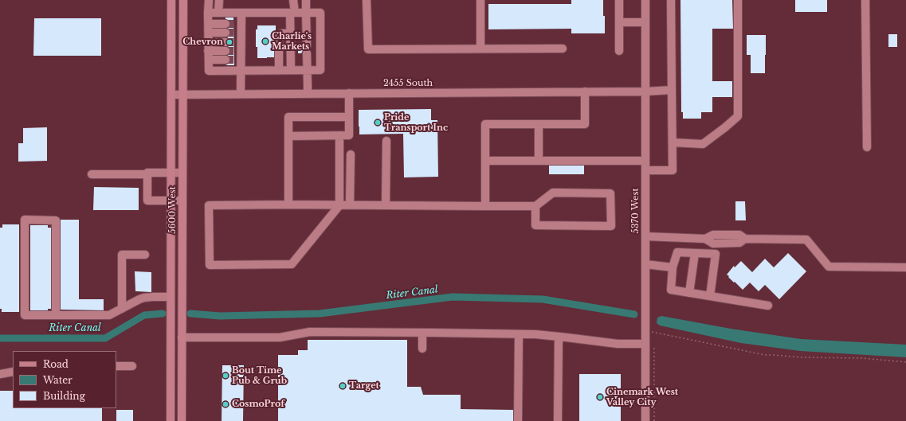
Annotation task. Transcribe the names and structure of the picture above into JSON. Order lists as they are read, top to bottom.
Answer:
{
  "streets": {
    "main road": ["5600 West"],
    "street": ["2455 South", "5370 West"]
  },
  "crossings": [
    ["2455 South", "5600 West"],
    ["2455 South", "5370 West"]
  ],
  "water": ["Riter Canal"],
  "places": [
    "Charlie's Markets",
    "Chevron",
    "Pride Transport Inc",
    "Bout Time Pub & Grub",
    "Target",
    "Cinemark West Valley City",
    "CosmoProf"
  ],
  "legend": ["Road", "Water", "Building"]
}
